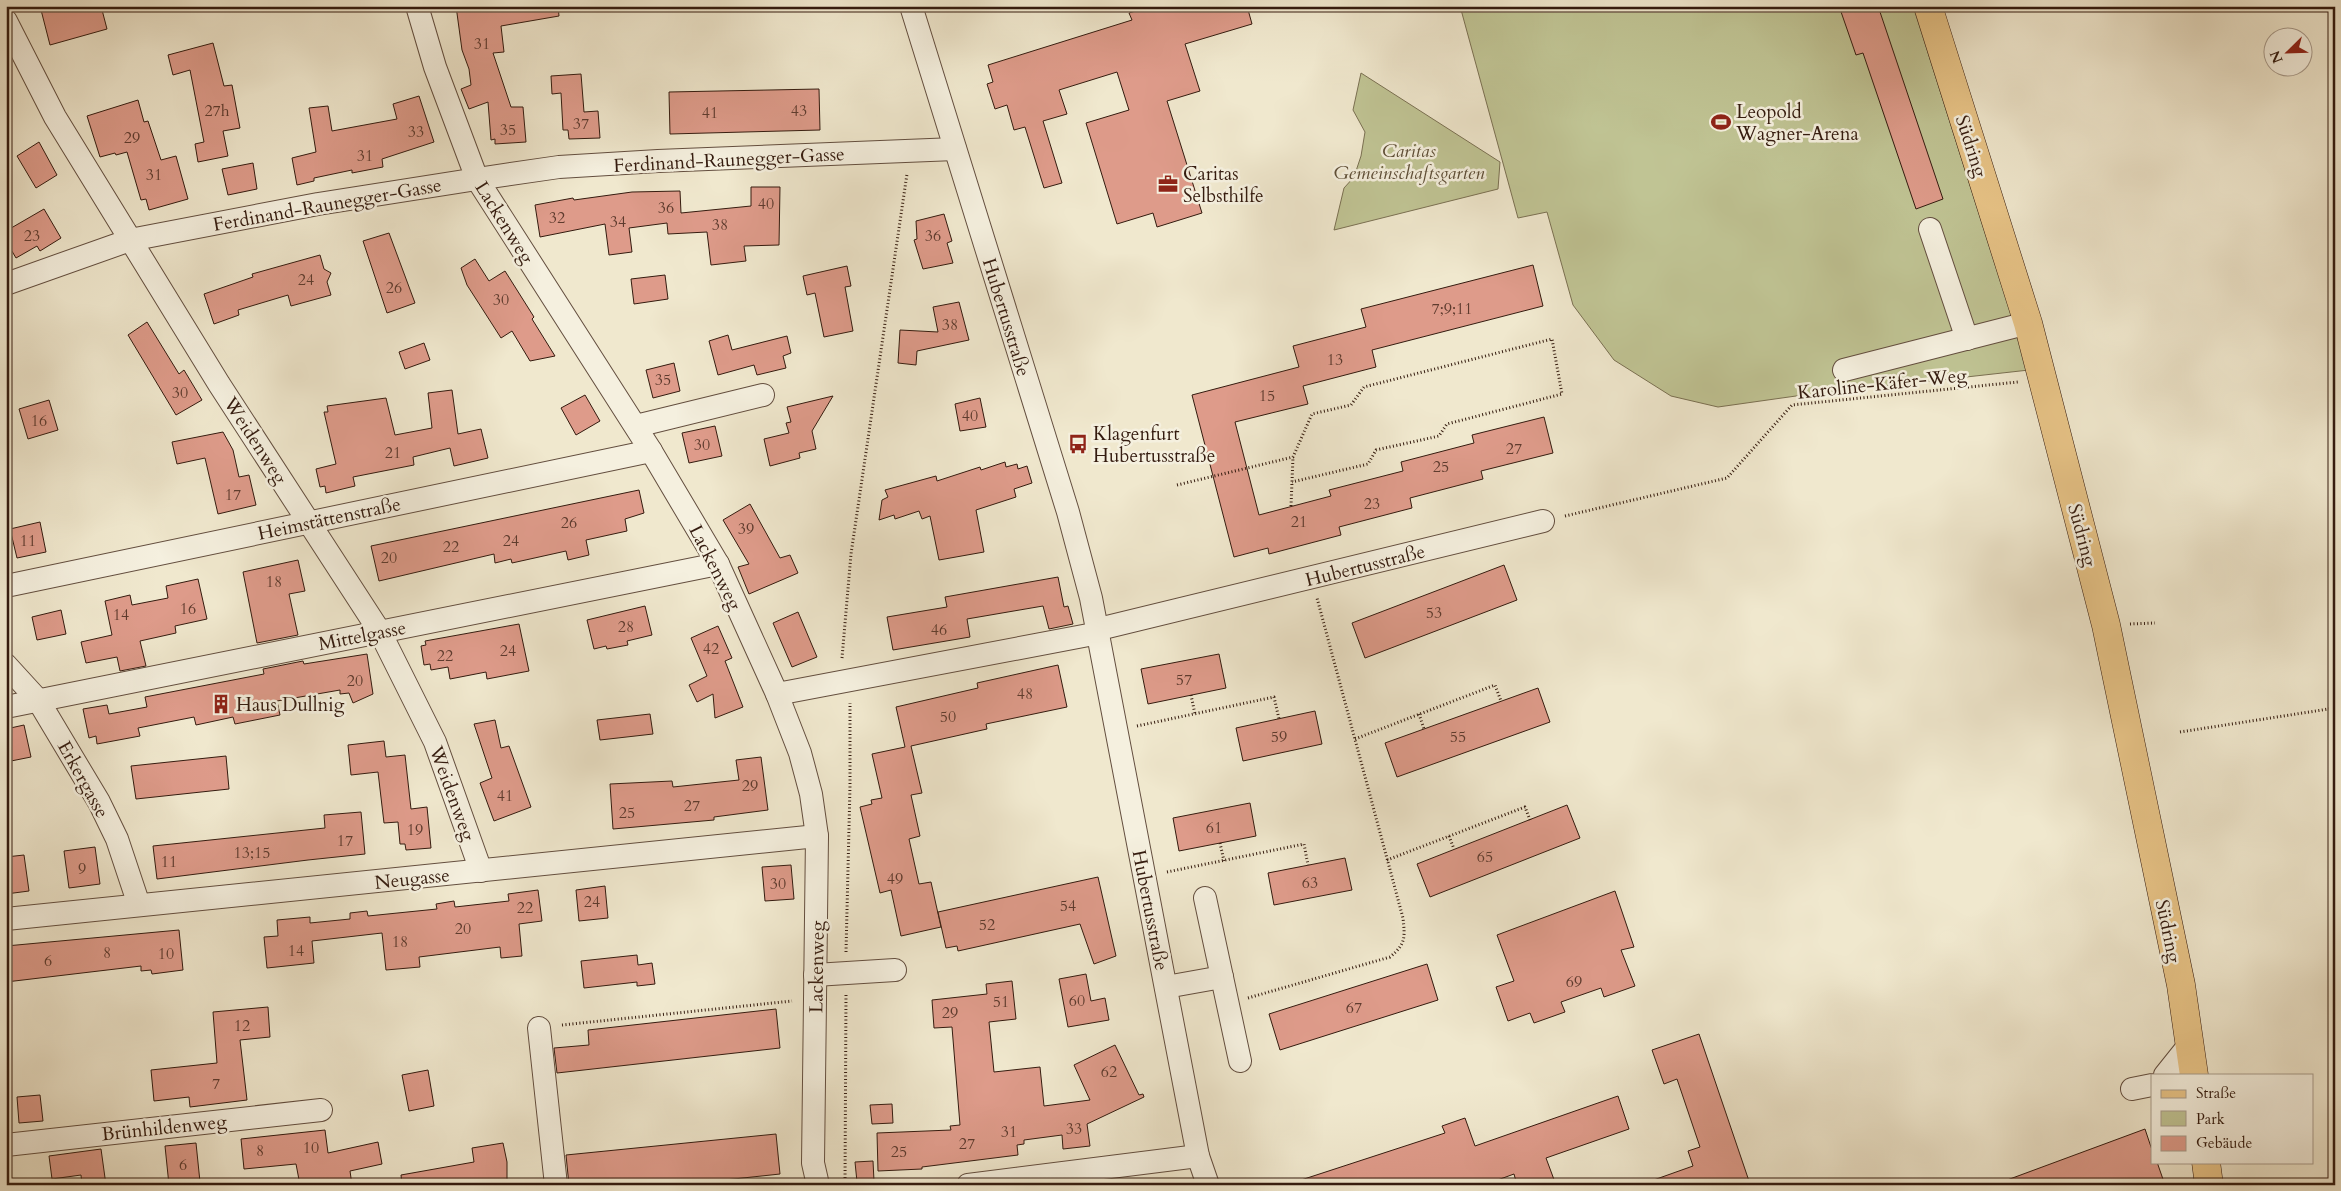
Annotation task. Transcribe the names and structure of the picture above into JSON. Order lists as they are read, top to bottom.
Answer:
{
  "streets": {
    "main road": ["Südring"],
    "street": [
      "Ferdinand-Raunegger-Gasse",
      "Lackenweg",
      "Hubertusstraße",
      "Weidenweg",
      "Heimstättenstraße",
      "Mittelgasse",
      "Erkergasse",
      "Neugasse",
      "Brünhildenweg"
    ],
    "path": ["Karoline-Käfer-Weg"]
  },
  "crossings": [
    ["Ferdinand-Raunegger-Gasse", "Lackenweg"],
    ["Ferdinand-Raunegger-Gasse", "Hubertusstraße"],
    ["Ferdinand-Raunegger-Gasse", "Weidenweg"],
    ["Lackenweg", "Hubertusstraße"],
    ["Lackenweg", "Heimstättenstraße"],
    ["Lackenweg", "Mittelgasse"],
    ["Lackenweg", "Neugasse"],
    ["Hubertusstraße", "Karoline-Käfer-Weg"],
    ["Weidenweg", "Heimstättenstraße"],
    ["Weidenweg", "Mittelgasse"],
    ["Weidenweg", "Neugasse"],
    ["Mittelgasse", "Erkergasse"],
    ["Erkergasse", "Neugasse"]
  ],
  "parks": ["Caritas Gemeinschaftsgarten"],
  "places": {
    "sports": ["Leopold Wagner-Arena"],
    "office": ["Caritas Selbsthilfe"],
    "bus stop": ["Klagenfurt Hubertusstraße"],
    "building": ["Haus Dullnig"]
  },
  "house_numbers": [
    "31",
    "27h",
    "43",
    "41",
    "37",
    "35",
    "33",
    "29",
    "31",
    "31",
    "40",
    "36",
    "32",
    "34",
    "38",
    "23",
    "36",
    "24",
    "26",
    "30",
    "7;9;11",
    "38",
    "13",
    "35",
    "30",
    "15",
    "40",
    "16",
    "30",
    "27",
    "21",
    "25",
    "17",
    "23",
    "21",
    "26",
    "39",
    "11",
    "24",
    "22",
    "20",
    "18",
    "16",
    "53",
    "14",
    "28",
    "46",
    "42",
    "24",
    "22",
    "57",
    "20",
    "48",
    "50",
    "59",
    "55",
    "29",
    "41",
    "27",
    "25",
    "61",
    "19",
    "17",
    "13;15",
    "65",
    "11",
    "9",
    "49",
    "63",
    "30",
    "24",
    "54",
    "22",
    "52",
    "20",
    "18",
    "14",
    "8",
    "10",
    "6",
    "69",
    "60",
    "51",
    "67",
    "29",
    "12",
    "62",
    "7",
    "33",
    "31",
    "27",
    "10",
    "8",
    "25",
    "6"
  ],
  "legend": ["Straße", "Park", "Gebäude"],
  "north": "bottom left"
}
